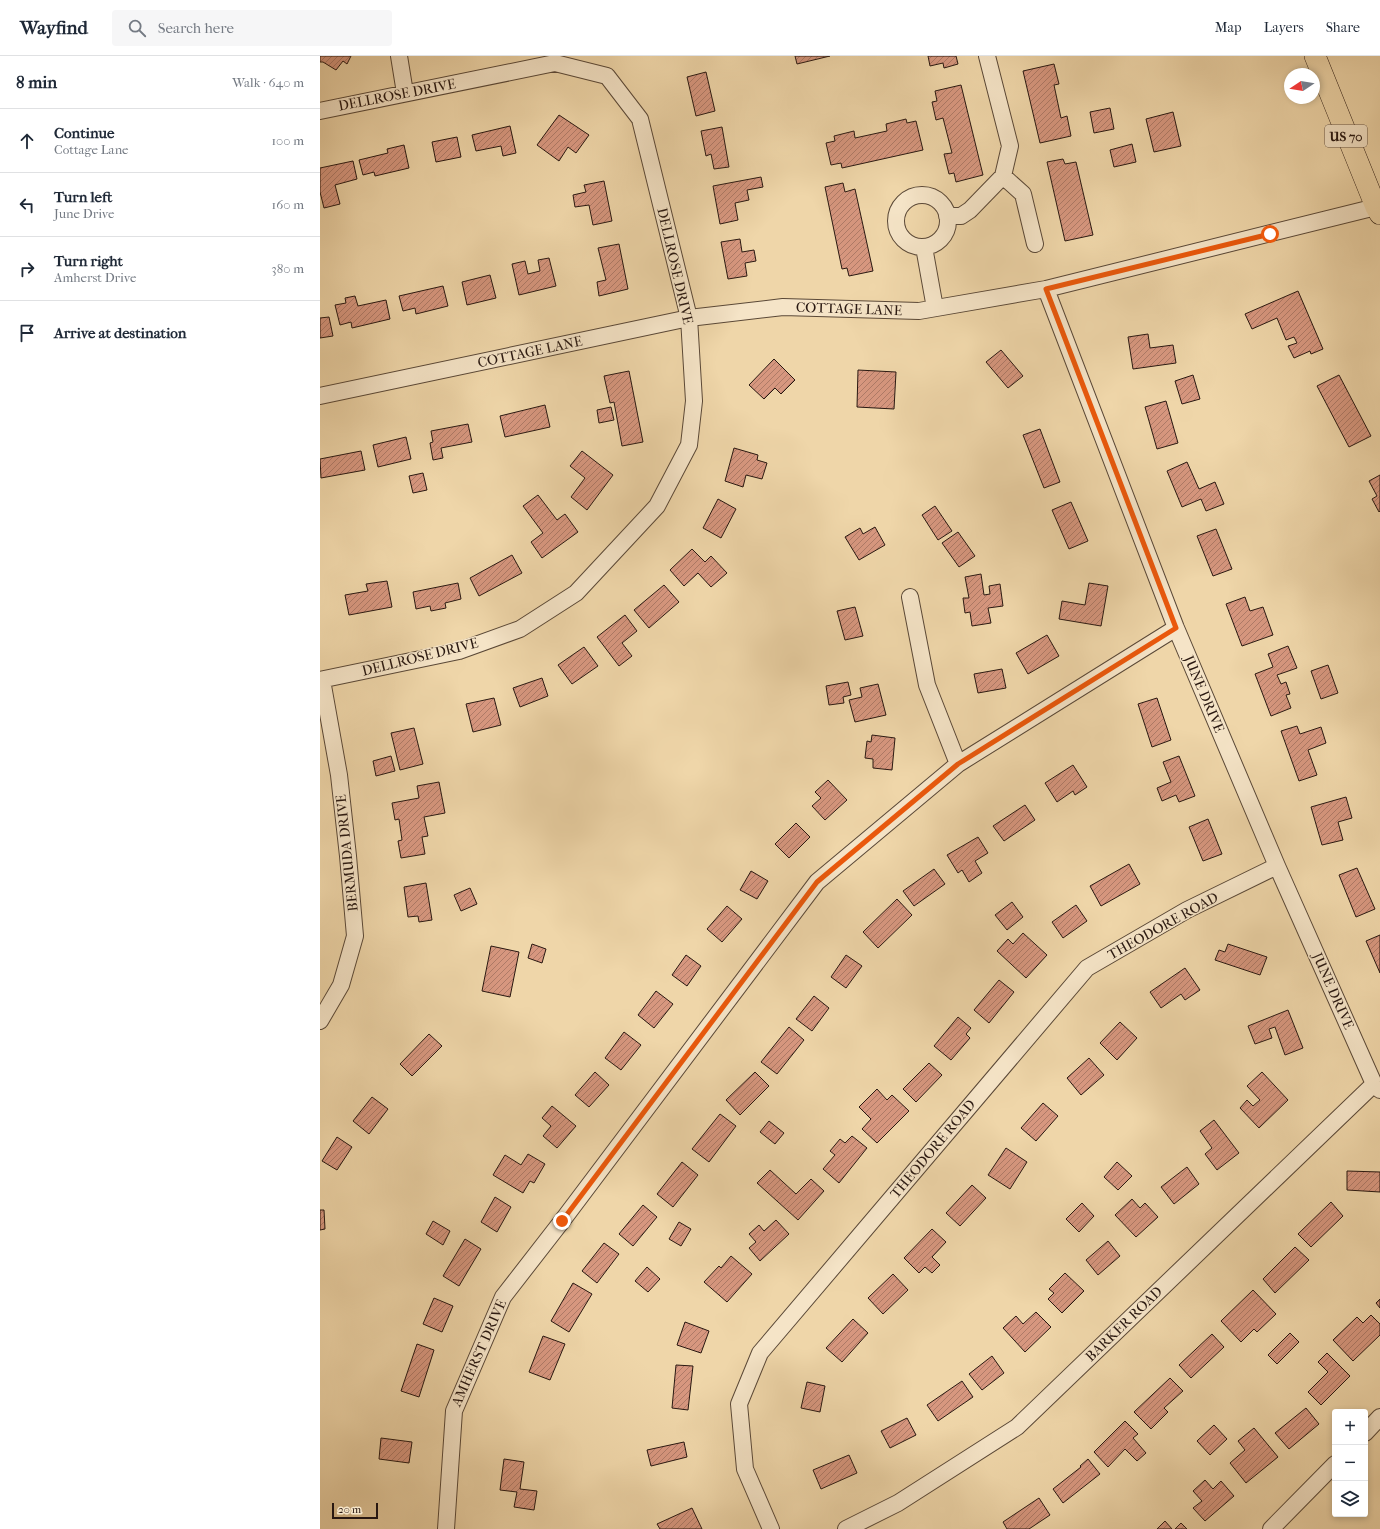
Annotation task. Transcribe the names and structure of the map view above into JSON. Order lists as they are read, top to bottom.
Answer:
{
  "streets": {
    "main road": ["US 70"],
    "street": [
      "DELLROSE DRIVE",
      "COTTAGE LANE",
      "JUNE DRIVE",
      "BERMUDA DRIVE",
      "THEODORE ROAD",
      "BARKER ROAD",
      "AMHERST DRIVE"
    ]
  },
  "crossings": [
    ["DELLROSE DRIVE", "COTTAGE LANE"],
    ["DELLROSE DRIVE", "BERMUDA DRIVE"],
    ["US 70", "COTTAGE LANE"],
    ["COTTAGE LANE", "JUNE DRIVE"],
    ["JUNE DRIVE", "THEODORE ROAD"],
    ["JUNE DRIVE", "BARKER ROAD"],
    ["JUNE DRIVE", "AMHERST DRIVE"]
  ],
  "scale_bar": "20 m",
  "north": "left",
  "page": {
    "header": "Wayfind",
    "search": "Search here",
    "nav": ["Map", "Layers", "Share"],
    "heading": ["8 min", "Walk · 640 m"],
    "list": [
      ["Continue", "Cottage Lane", "100 m"],
      ["Turn left", "June Drive", "160 m"],
      ["Turn right", "Amherst Drive", "380 m"],
      "Arrive at destination"
    ],
    "map_buttons": ["+", "−"],
    "scale": "20 m"
  }
}
